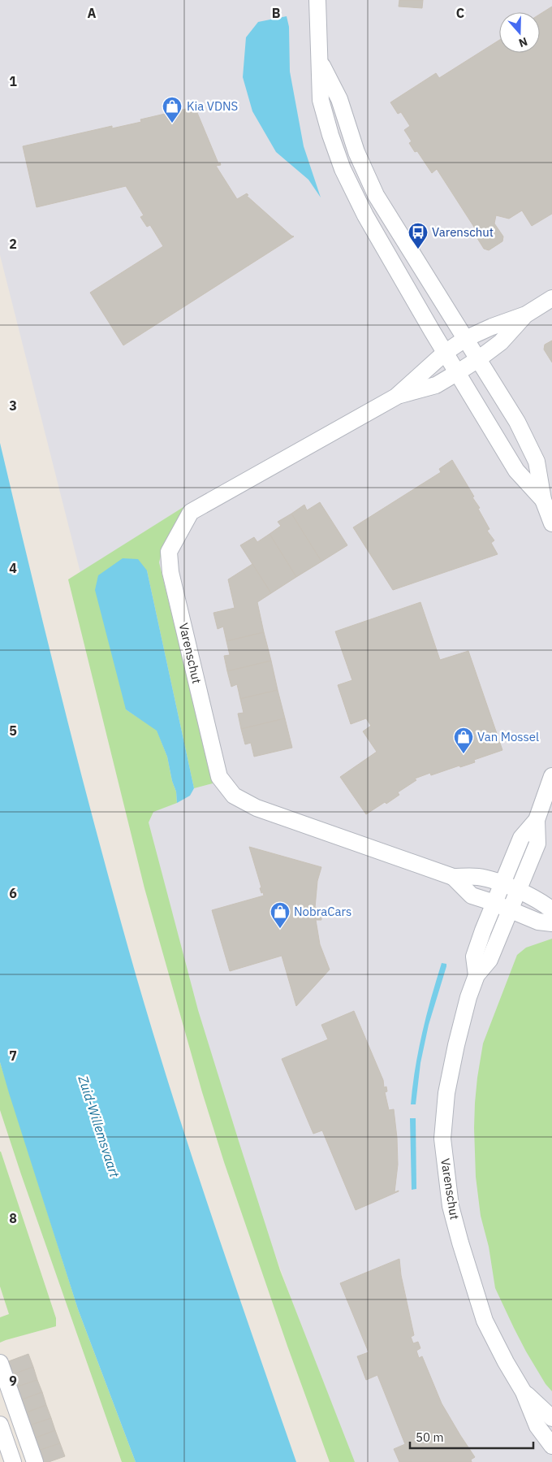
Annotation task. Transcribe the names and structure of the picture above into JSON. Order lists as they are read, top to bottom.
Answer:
{
  "streets": {
    "street": ["Varenschut"]
  },
  "water": ["Zuid-Willemsvaart"],
  "places": {
    "shop": ["Kia VDNS", "Van Mossel", "NobraCars"],
    "bus stop": ["Varenschut"]
  },
  "scale_bar": "50 m",
  "north": "bottom",
  "grid": {
    "columns": ["A", "B", "C"],
    "rows": [
      "1",
      "2",
      "3",
      "4",
      "5",
      "6",
      "7",
      "8",
      "9"
    ]
  }
}
